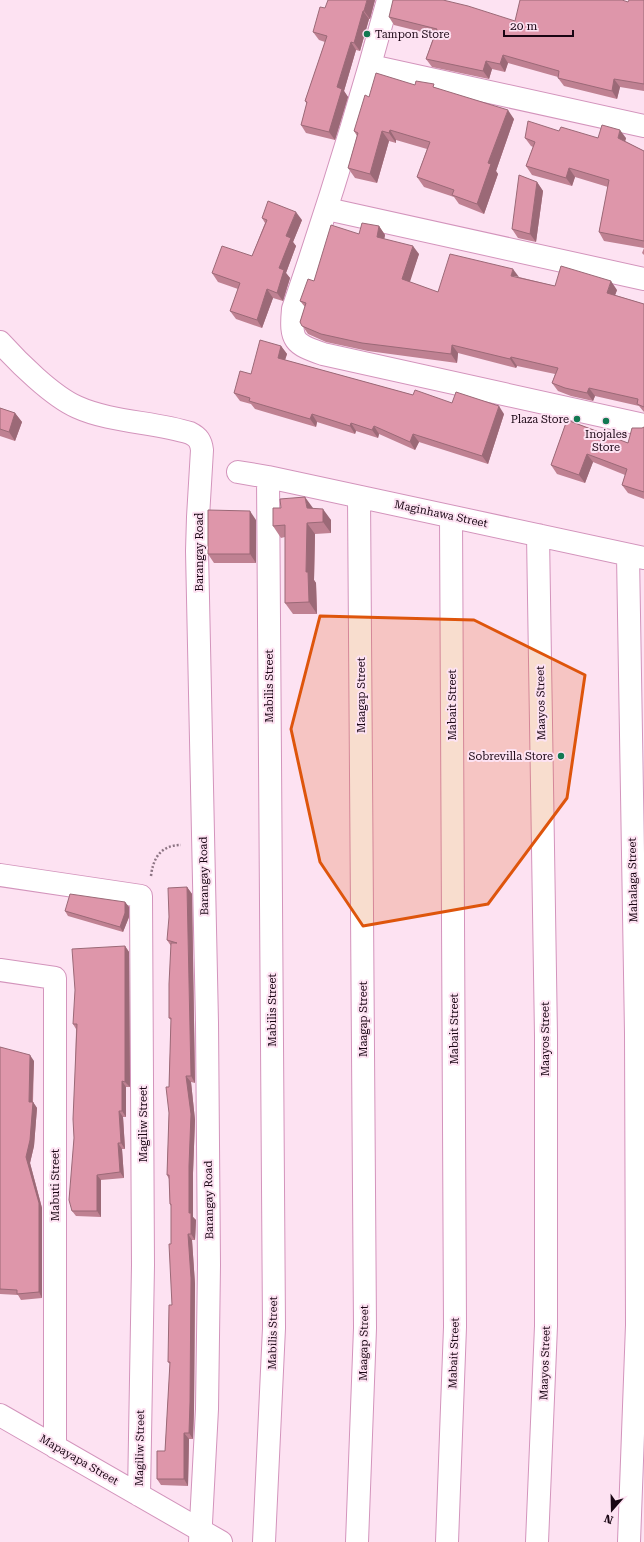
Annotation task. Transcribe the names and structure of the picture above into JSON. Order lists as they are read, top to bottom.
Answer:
{
  "streets": {
    "street": [
      "Maginhawa Street",
      "Barangay Road",
      "Mabilis Street",
      "Maagap Street",
      "Maayos Street",
      "Mabait Street",
      "Mahalaga Street",
      "Magiliw Street",
      "Mabuti Street",
      "Mapayapa Street"
    ]
  },
  "crossings": [
    ["Maginhawa Street", "Mabilis Street"],
    ["Maginhawa Street", "Maagap Street"],
    ["Maginhawa Street", "Maayos Street"],
    ["Maginhawa Street", "Mabait Street"],
    ["Maginhawa Street", "Mahalaga Street"],
    ["Barangay Road", "Mapayapa Street"],
    ["Magiliw Street", "Mapayapa Street"],
    ["Mabuti Street", "Mapayapa Street"]
  ],
  "places": [
    "Tampon Store",
    "Plaza Store",
    "Inojales Store",
    "Sobrevilla Store"
  ],
  "scale_bar": "20 m",
  "north": "bottom"
}
